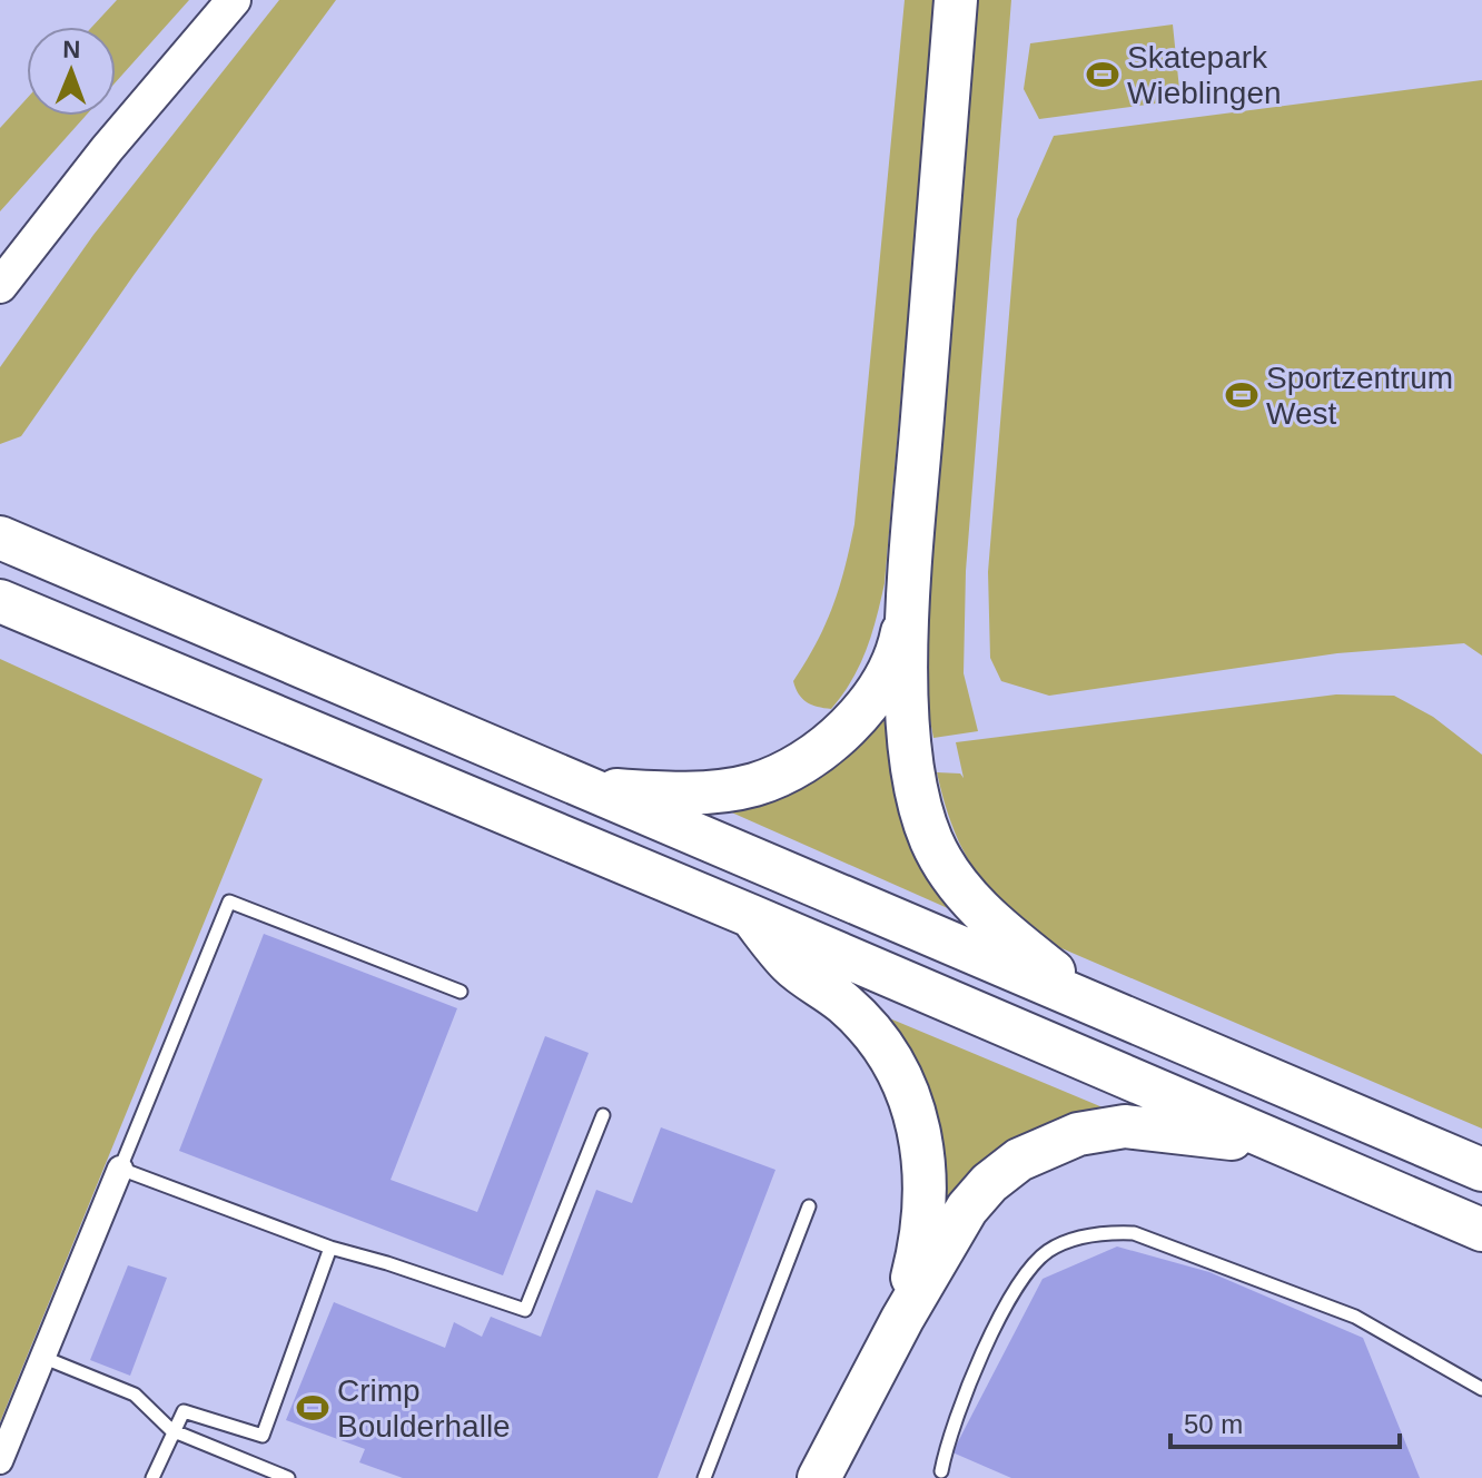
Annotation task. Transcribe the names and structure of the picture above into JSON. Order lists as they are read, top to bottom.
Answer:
{
  "places": {
    "sports": ["Skatepark Wieblingen", "Sportzentrum West", "Crimp Boulderhalle"]
  },
  "scale_bar": "50 m",
  "north": "top"
}
